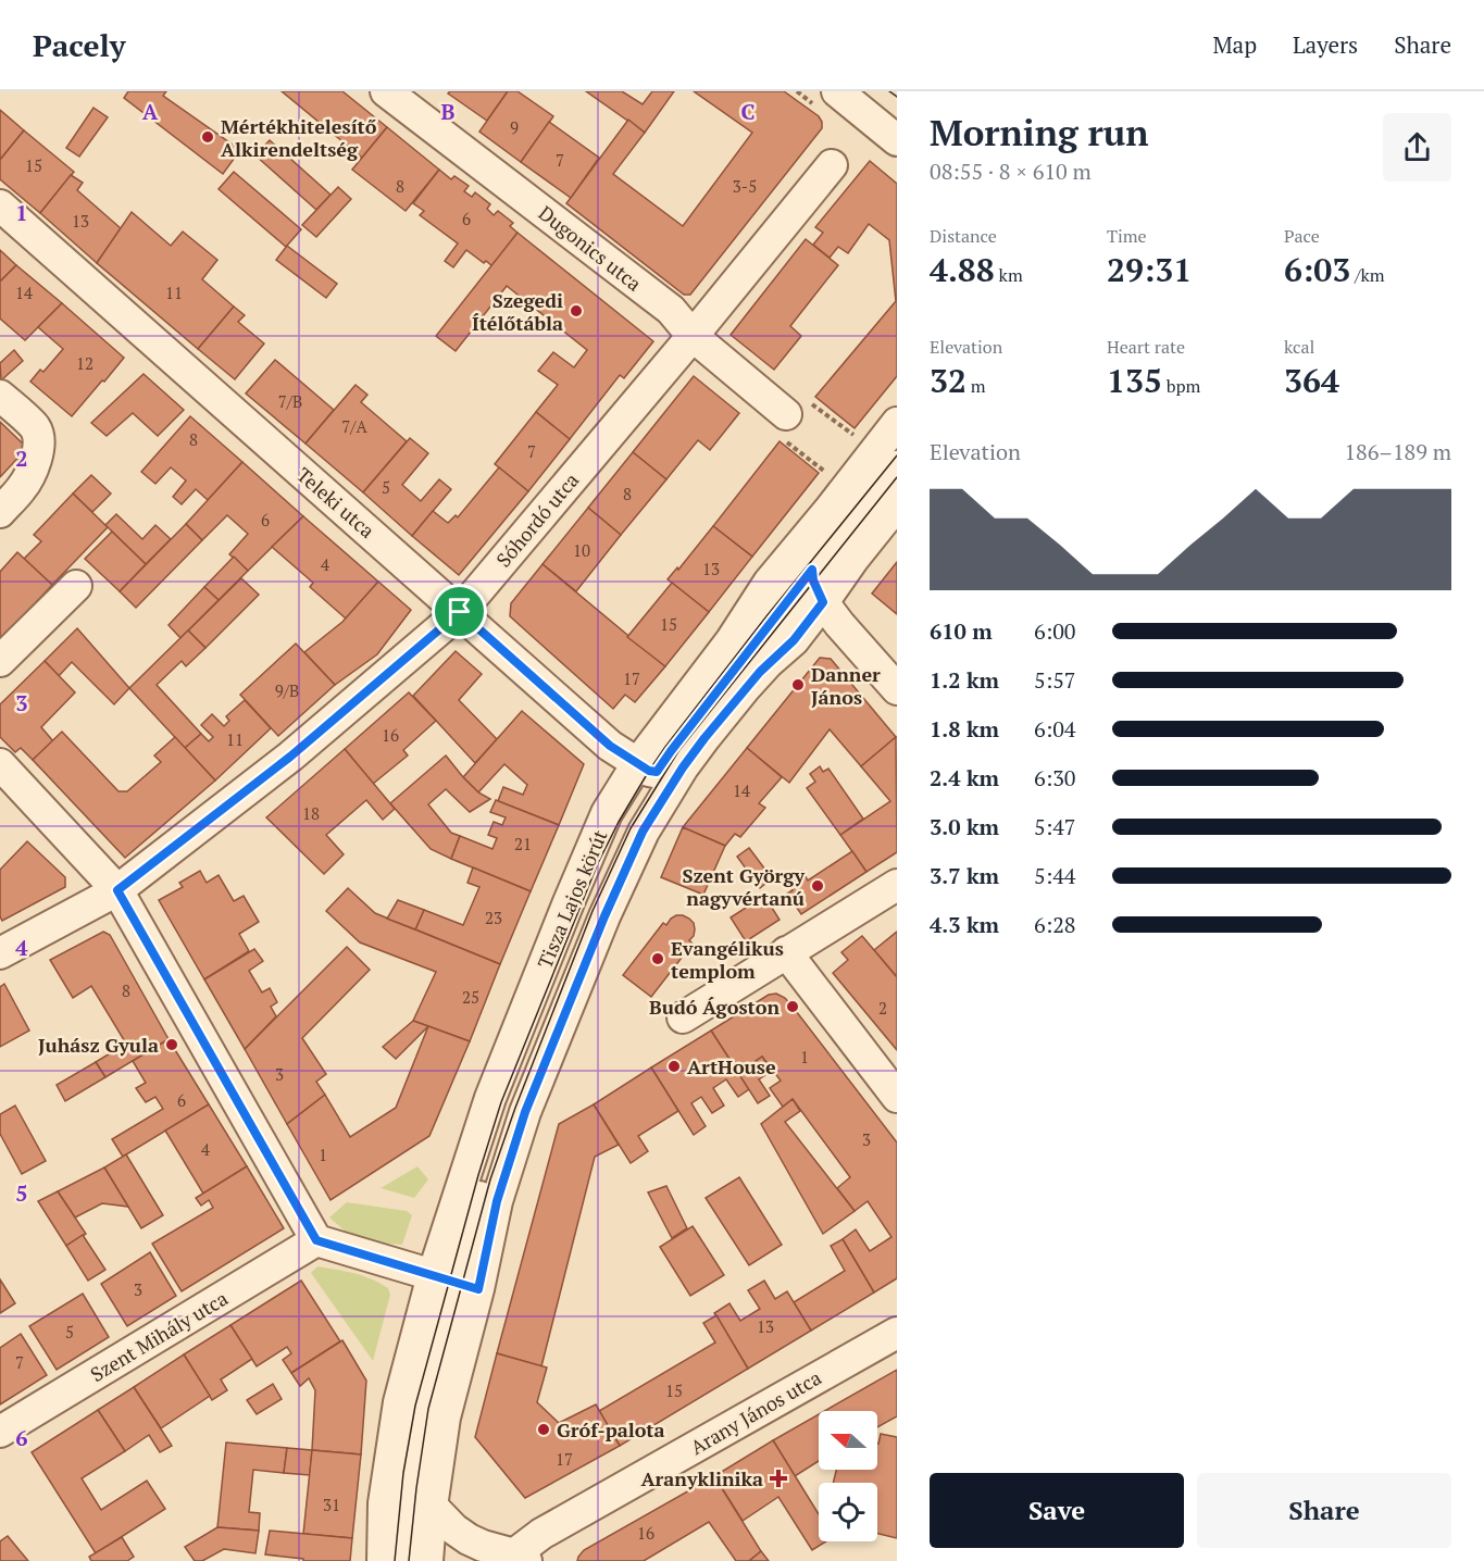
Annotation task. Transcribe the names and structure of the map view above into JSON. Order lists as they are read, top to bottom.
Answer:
{
  "streets": {
    "street": [
      "Dugonics utca",
      "Teleki utca",
      "Sóhordó utca",
      "Tisza Lajos körút",
      "Szent Mihály utca",
      "Arany János utca"
    ]
  },
  "crossings": [
    ["Dugonics utca", "Sóhordó utca"],
    ["Teleki utca", "Sóhordó utca"],
    ["Teleki utca", "Tisza Lajos körút"]
  ],
  "places": {
    "other": [
      "Mértékhitelesítő Alkirendeltség",
      "Szegedi Ítélőtábla",
      "Danner János",
      "Szent György nagyvértanú",
      "Evangélikus templom",
      "Budó Ágoston",
      "Juhász Gyula",
      "ArtHouse",
      "Gróf-palota"
    ],
    "health": ["Aranyklinika"]
  },
  "house_numbers": [
    "9",
    "7",
    "15",
    "8",
    "3-5",
    "6",
    "13",
    "14",
    "11",
    "12",
    "7/B",
    "7/A",
    "8",
    "7",
    "5",
    "8",
    "6",
    "10",
    "4",
    "13",
    "15",
    "17",
    "9/B",
    "16",
    "11",
    "14",
    "18",
    "21",
    "23",
    "8",
    "25",
    "2",
    "1",
    "3",
    "6",
    "3",
    "4",
    "1",
    "3",
    "13",
    "5",
    "7",
    "15",
    "17",
    "31",
    "16"
  ],
  "north": "left",
  "page": {
    "header": "Pacely",
    "nav": ["Map", "Layers", "Share"],
    "heading": ["Morning run", "08:55 · 8 × 610 m"],
    "stats": [
      ["Distance", "4.88 km"],
      ["Time", "29:31"],
      ["Pace", "6:03 /km"],
      ["Elevation", "32 m"],
      ["Heart rate", "135 bpm"],
      ["kcal", "364"]
    ],
    "chart": ["Elevation", "186–189 m"],
    "list": [
      {
        "name": "610 m",
        "note": "6:00"
      },
      {
        "name": "1.2 km",
        "note": "5:57"
      },
      {
        "name": "1.8 km",
        "note": "6:04"
      },
      {
        "name": "2.4 km",
        "note": "6:30"
      },
      {
        "name": "3.0 km",
        "note": "5:47"
      },
      {
        "name": "3.7 km",
        "note": "5:44"
      },
      {
        "name": "4.3 km",
        "note": "6:28"
      }
    ],
    "buttons": ["Save", "Share"]
  },
  "grid": {
    "columns": ["A", "B", "C"],
    "rows": [
      "1",
      "2",
      "3",
      "4",
      "5",
      "6"
    ]
  }
}
